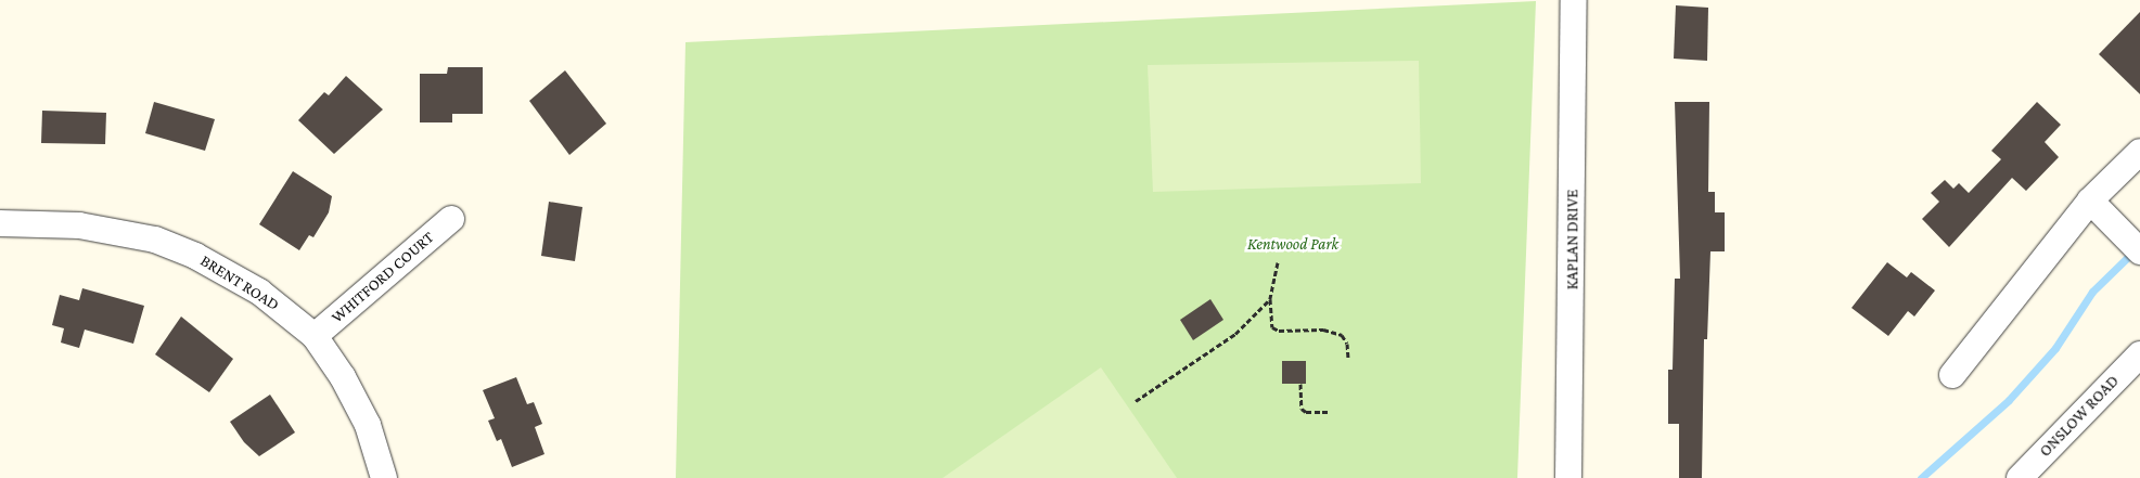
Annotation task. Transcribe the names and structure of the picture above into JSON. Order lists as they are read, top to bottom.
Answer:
{
  "streets": {
    "street": [
      "KAPLAN DRIVE",
      "WHITFORD COURT",
      "BRENT ROAD",
      "ONSLOW ROAD"
    ]
  },
  "crossings": [
    ["WHITFORD COURT", "BRENT ROAD"]
  ],
  "parks": ["Kentwood Park"]
}
